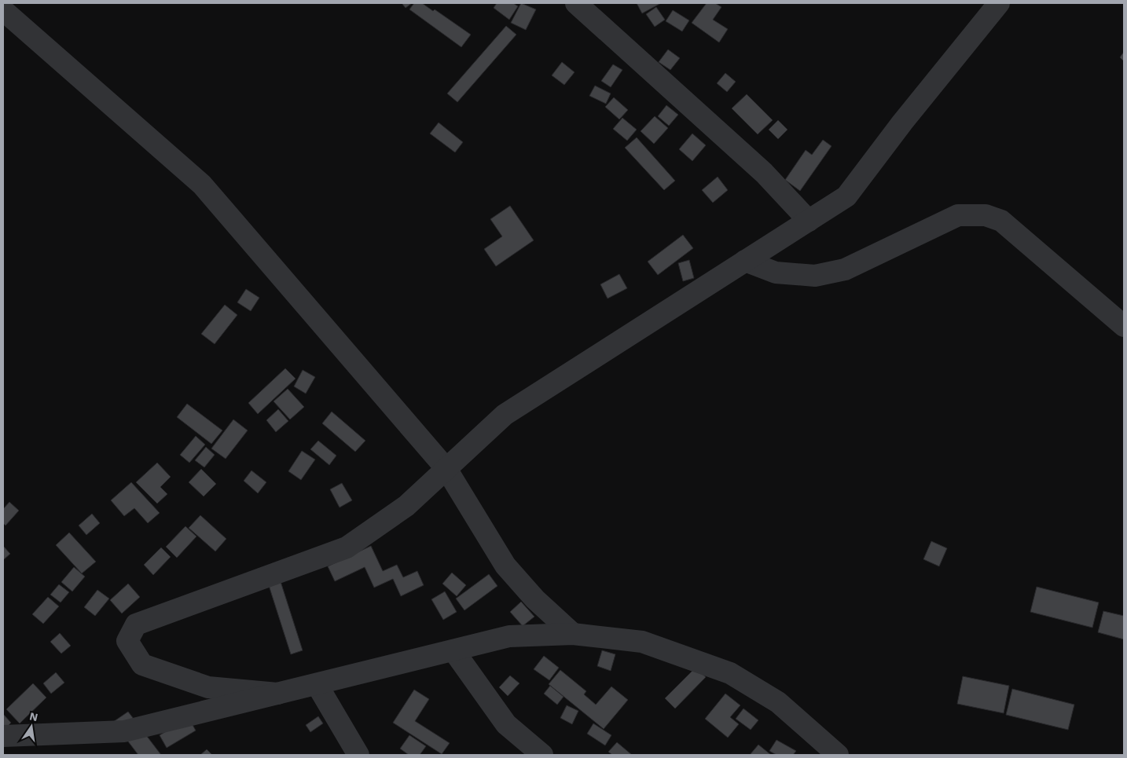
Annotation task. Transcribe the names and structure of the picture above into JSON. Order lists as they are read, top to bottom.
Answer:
{
  "north": "top"
}
